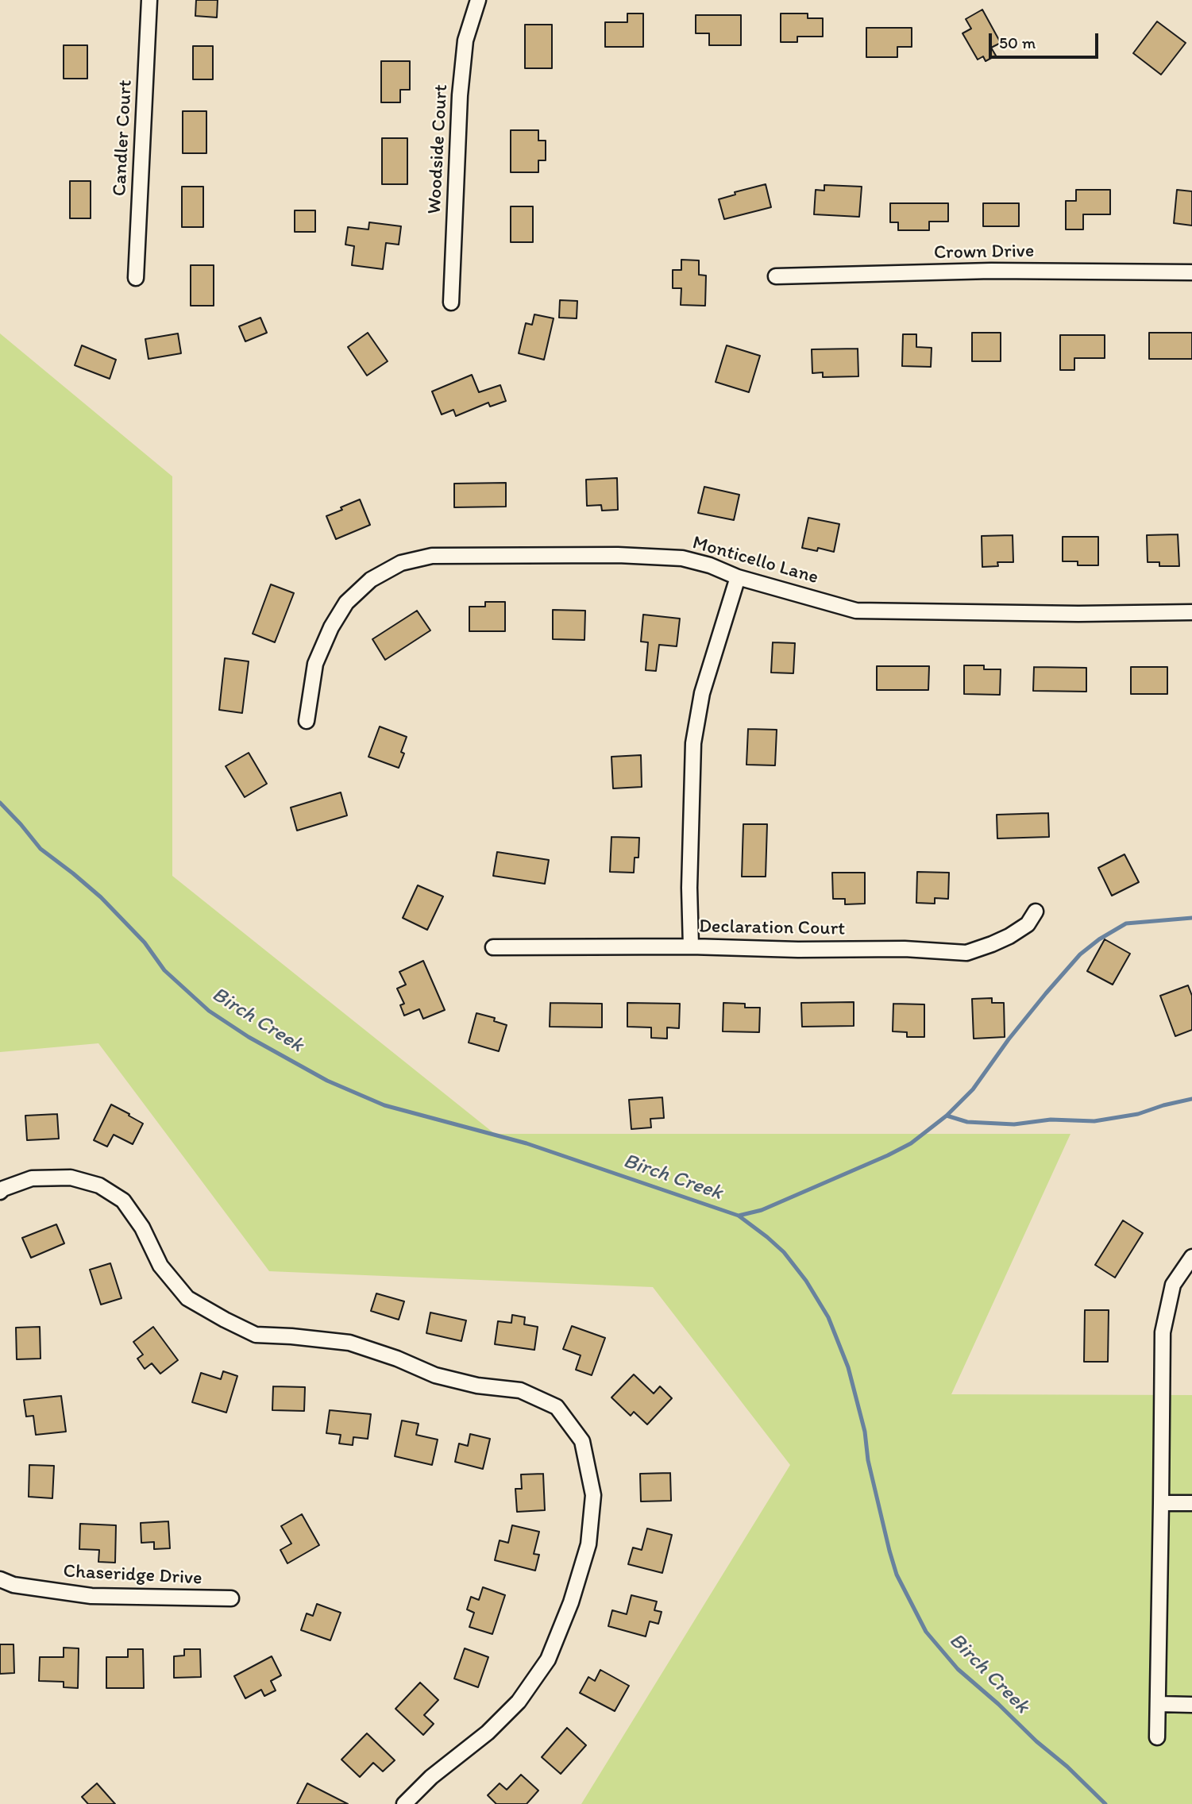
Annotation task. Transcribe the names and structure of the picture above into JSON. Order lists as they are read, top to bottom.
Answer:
{
  "streets": {
    "street": [
      "Candler Court",
      "Woodside Court",
      "Crown Drive",
      "Monticello Lane",
      "Declaration Court",
      "Chaseridge Drive"
    ]
  },
  "water": ["Birch Creek"],
  "scale_bar": "50 m"
}
